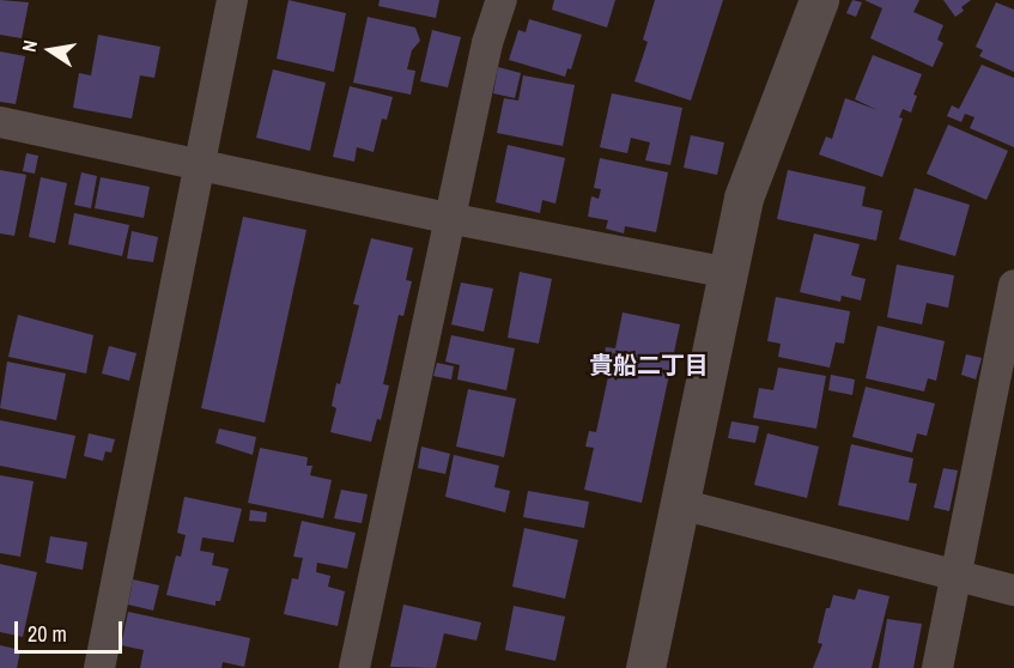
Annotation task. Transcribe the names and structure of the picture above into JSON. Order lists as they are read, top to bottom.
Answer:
{
  "districts": ["貴船二丁目"],
  "scale_bar": "20 m",
  "north": "left"
}
